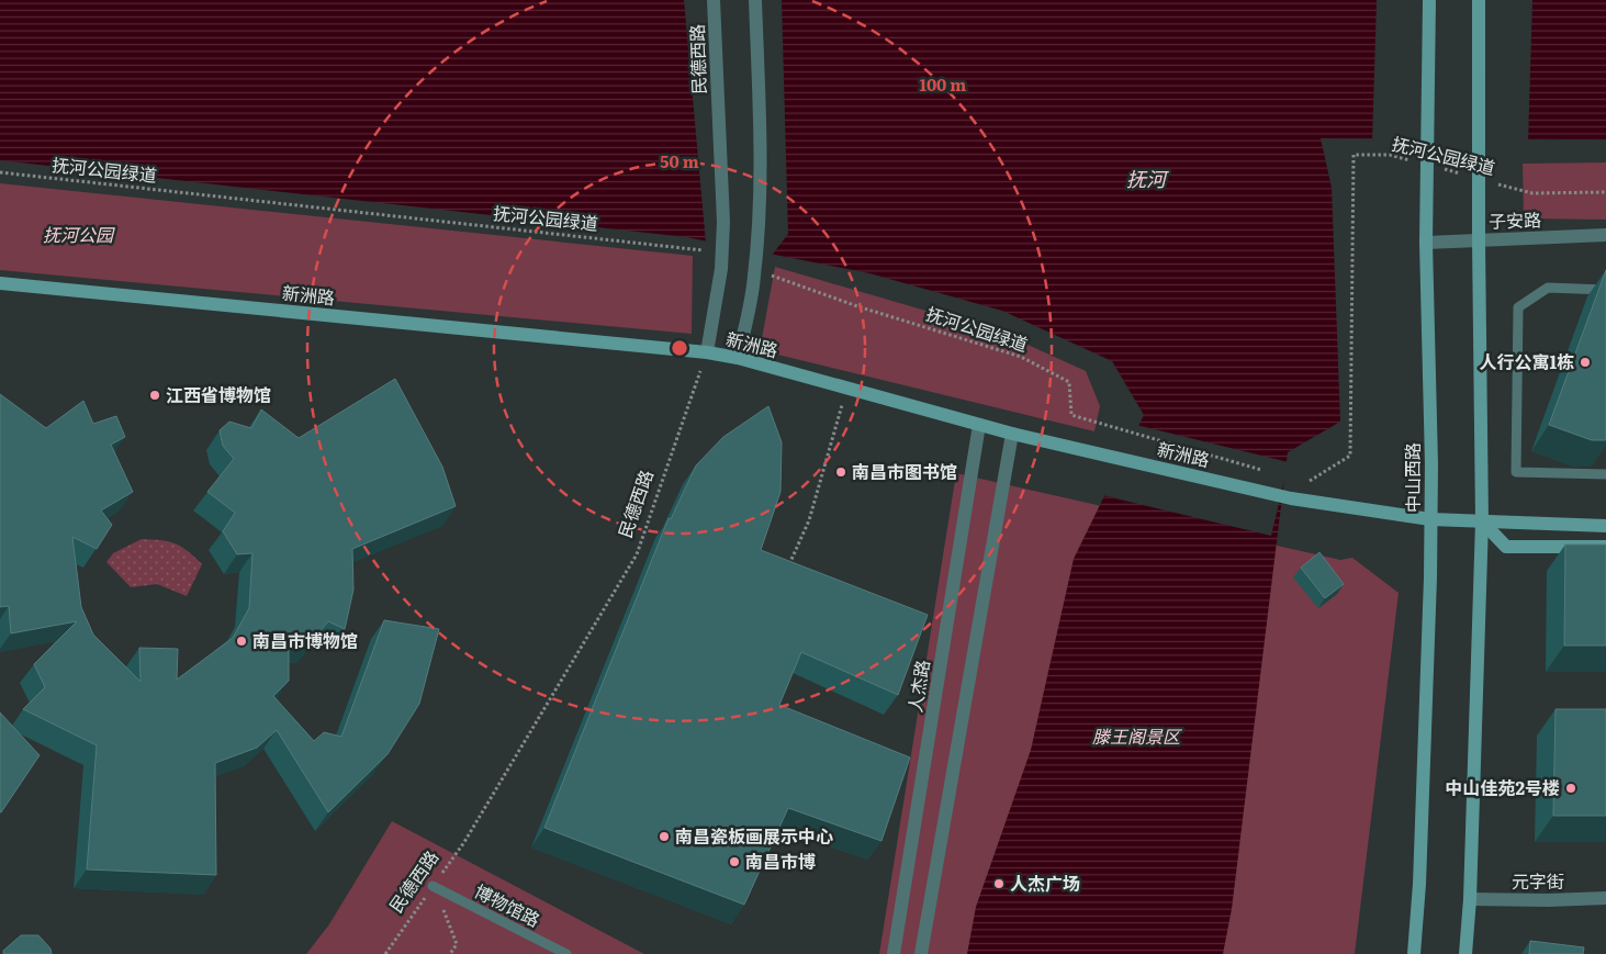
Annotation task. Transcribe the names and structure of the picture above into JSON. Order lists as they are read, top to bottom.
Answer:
{
  "streets": {
    "main road": ["新洲路", "中山西路"],
    "street": [
      "民德西路",
      "子安路",
      "人杰路",
      "元字街"
    ],
    "lane": ["博物馆路"],
    "path": ["抚河公园绿道"]
  },
  "crossings": [
    ["民德西路", "新洲路"],
    ["民德西路", "博物馆路"],
    ["子安路", "中山西路"],
    ["新洲路", "中山西路"],
    ["新洲路", "人杰路"]
  ],
  "water": ["抚河"],
  "parks": ["抚河公园", "滕王阁景区"],
  "places": [
    "人行公寓1栋",
    "江西省博物馆",
    "南昌市图书馆",
    "南昌市博物馆",
    "中山佳苑2号楼",
    "南昌瓷板画展示中心",
    "南昌市博",
    "人杰广场"
  ],
  "rings": ["100 m", "50 m"]
}
